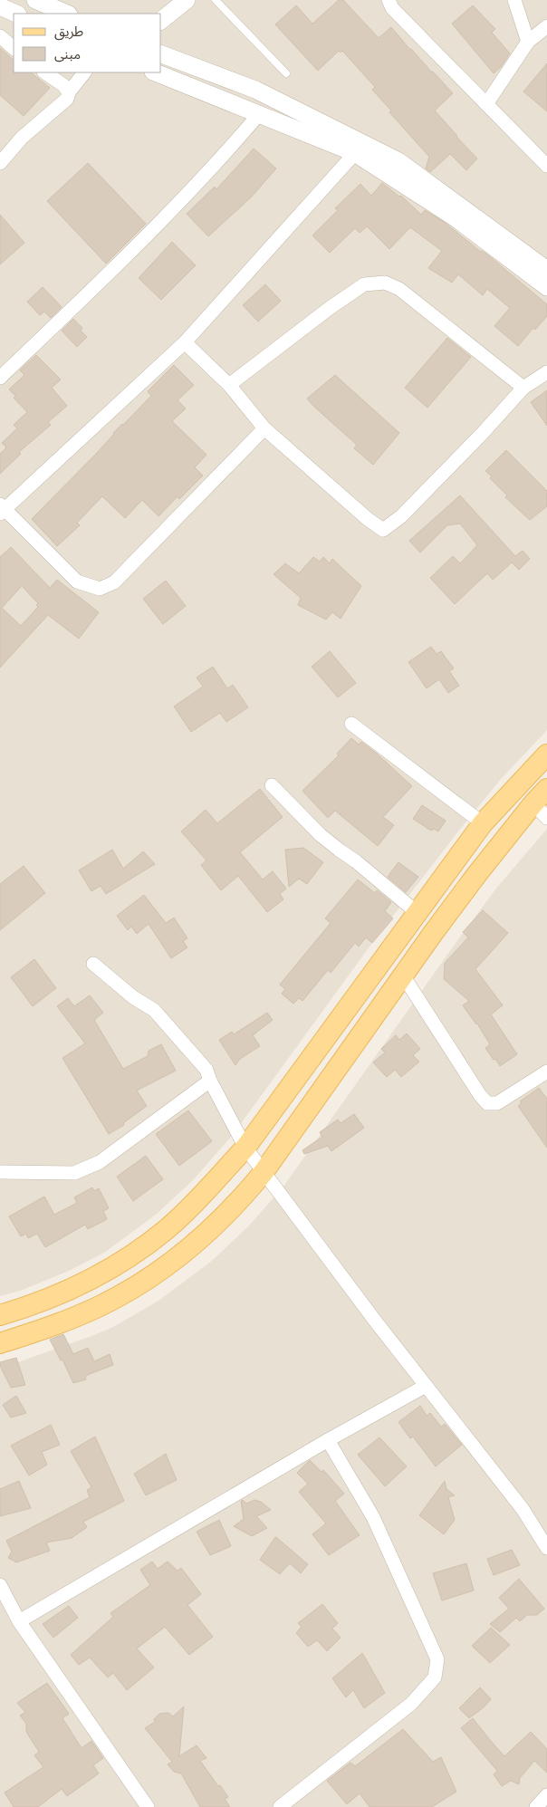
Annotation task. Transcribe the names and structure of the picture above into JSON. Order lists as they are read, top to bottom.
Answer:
{
  "legend": ["طريق", "مبنى"]
}
